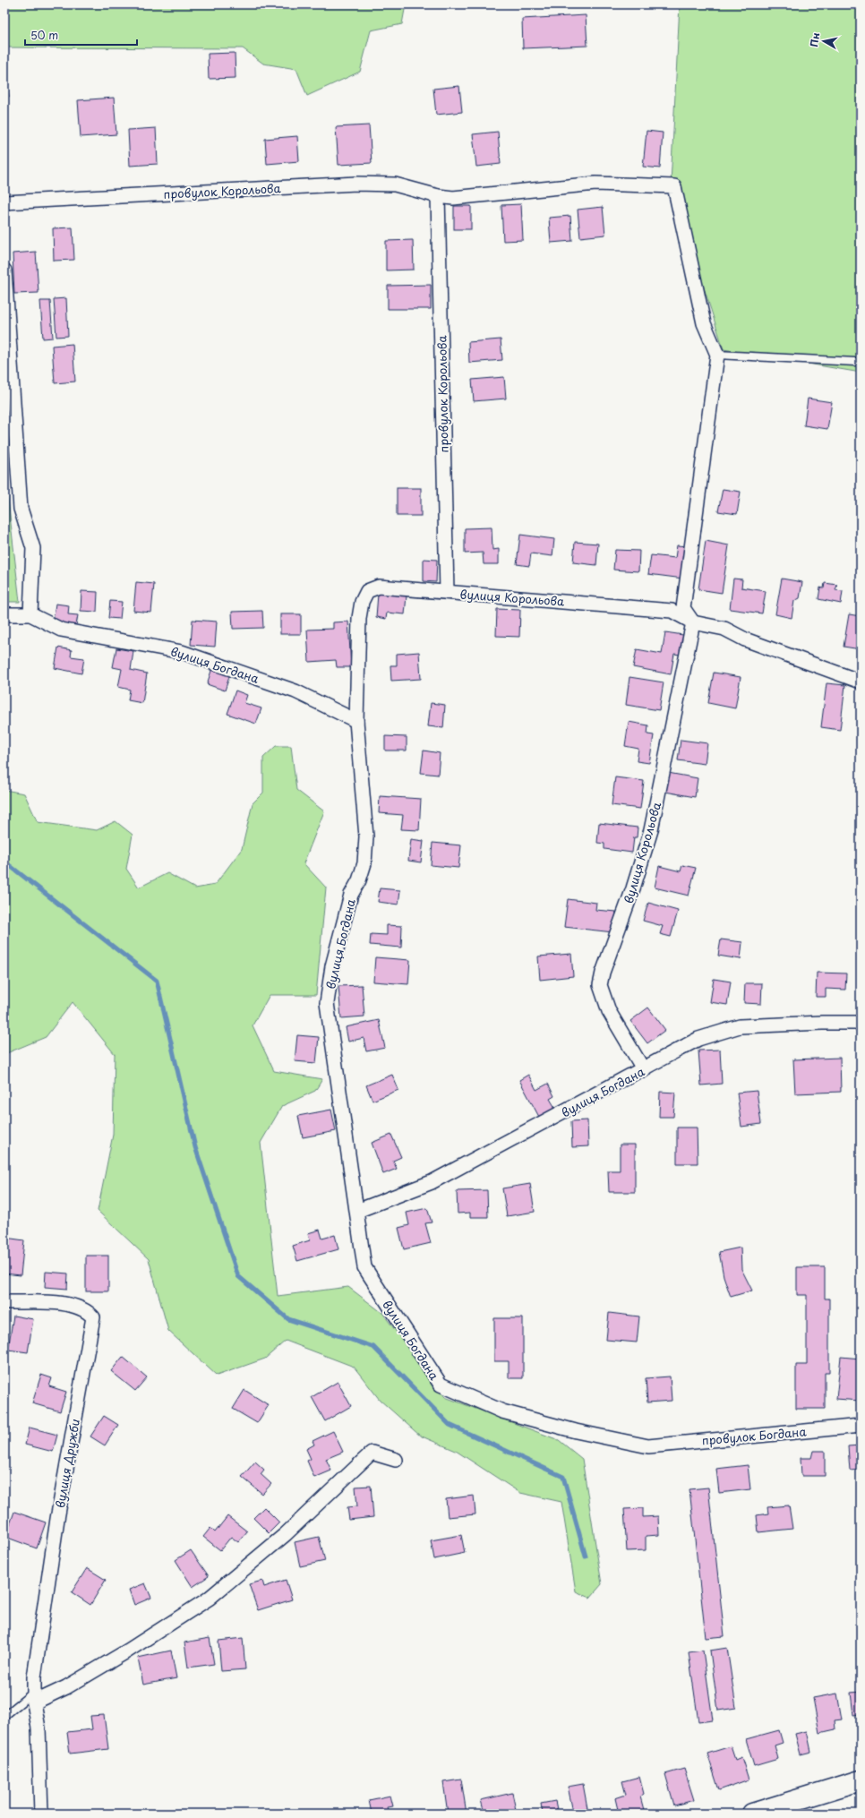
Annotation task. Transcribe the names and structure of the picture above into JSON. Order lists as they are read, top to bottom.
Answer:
{
  "streets": {
    "street": [
      "провулок Корольова",
      "вулиця Корольова",
      "вулиця Богдана",
      "провулок Богдана",
      "вулиця Дружби"
    ]
  },
  "crossings": [
    ["провулок Корольова", "вулиця Корольова"],
    ["вулиця Корольова", "вулиця Богдана"],
    ["вулиця Богдана", "провулок Богдана"]
  ],
  "scale_bar": "50 m",
  "north": "left"
}
